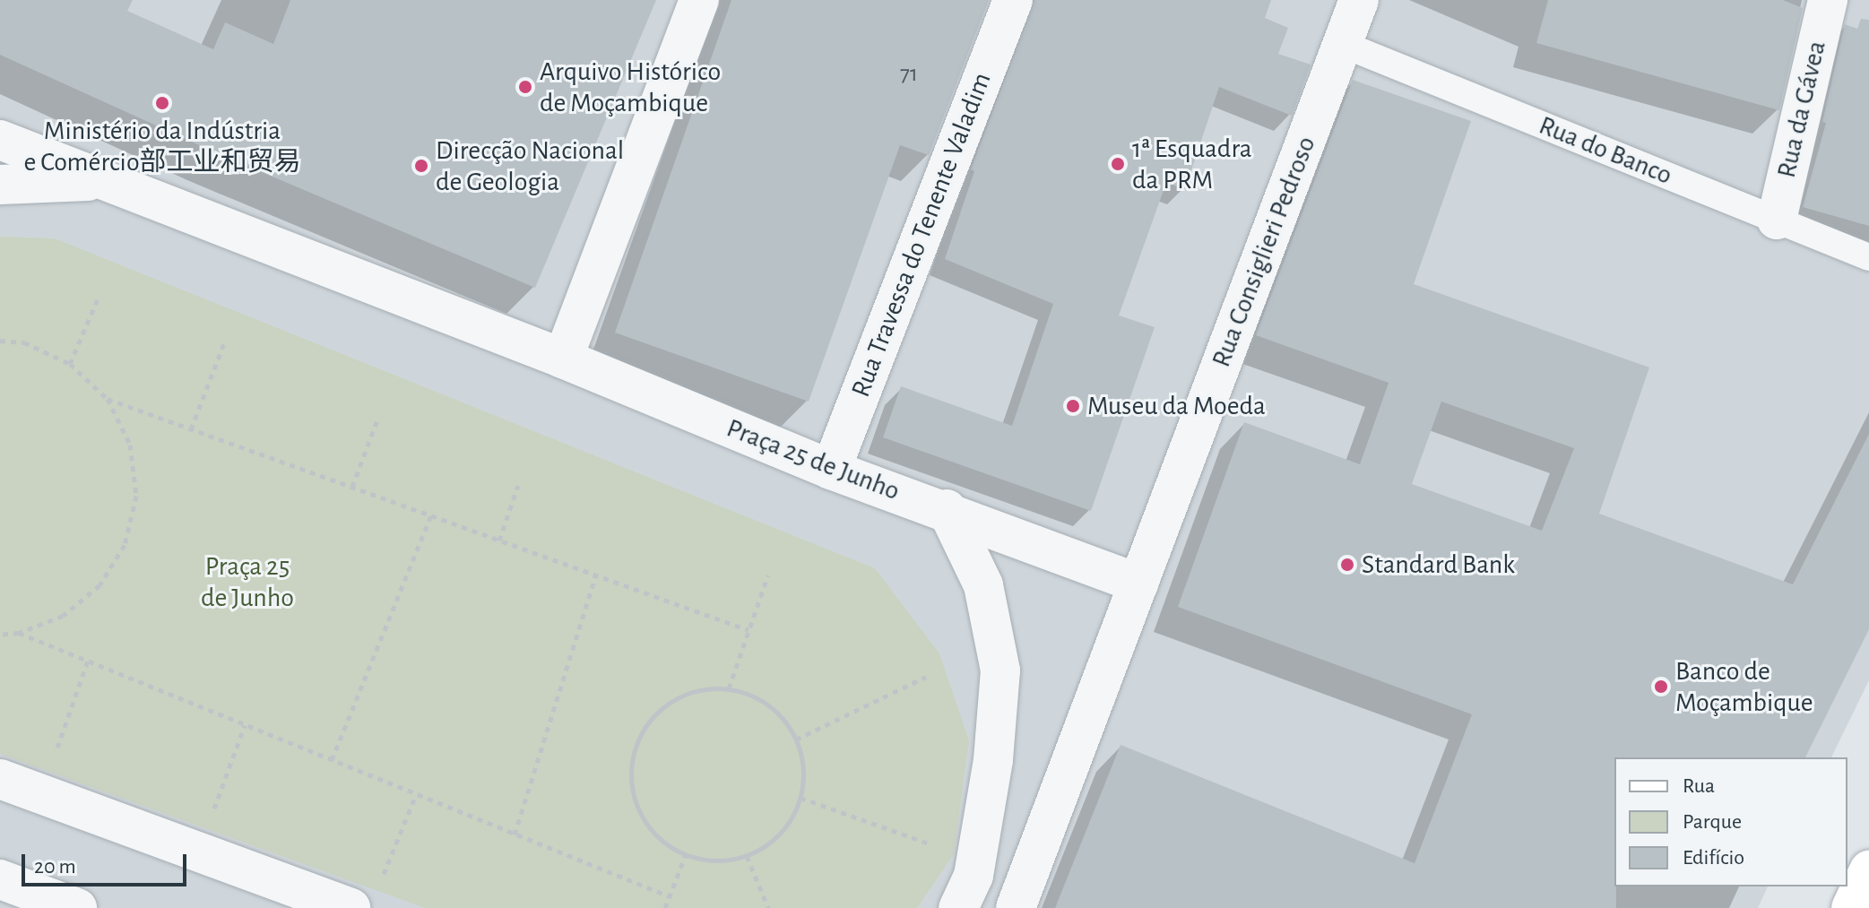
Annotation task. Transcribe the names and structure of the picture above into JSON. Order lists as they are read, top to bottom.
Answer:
{
  "streets": {
    "street": [
      "Rua da Gávea",
      "Rua Travessa do Tenente Valadim",
      "Rua Consiglieri Pedroso",
      "Praça 25 de Junho"
    ],
    "lane": ["Rua do Banco"]
  },
  "crossings": [
    ["Rua da Gávea", "Rua do Banco"],
    ["Rua do Banco", "Rua Consiglieri Pedroso"],
    ["Rua Travessa do Tenente Valadim", "Praça 25 de Junho"],
    ["Rua Consiglieri Pedroso", "Praça 25 de Junho"]
  ],
  "parks": ["Praça 25 de Junho"],
  "places": [
    "Arquivo Histórico de Moçambique",
    "Ministério da Indústria e Comércio部工业和贸易",
    "1ª Esquadra da PRM",
    "Direcção Nacional de Geologia",
    "Museu da Moeda",
    "Standard Bank",
    "Banco de Moçambique"
  ],
  "house_numbers": ["71"],
  "legend": ["Rua", "Parque", "Edifício"],
  "scale_bar": "20 m"
}
